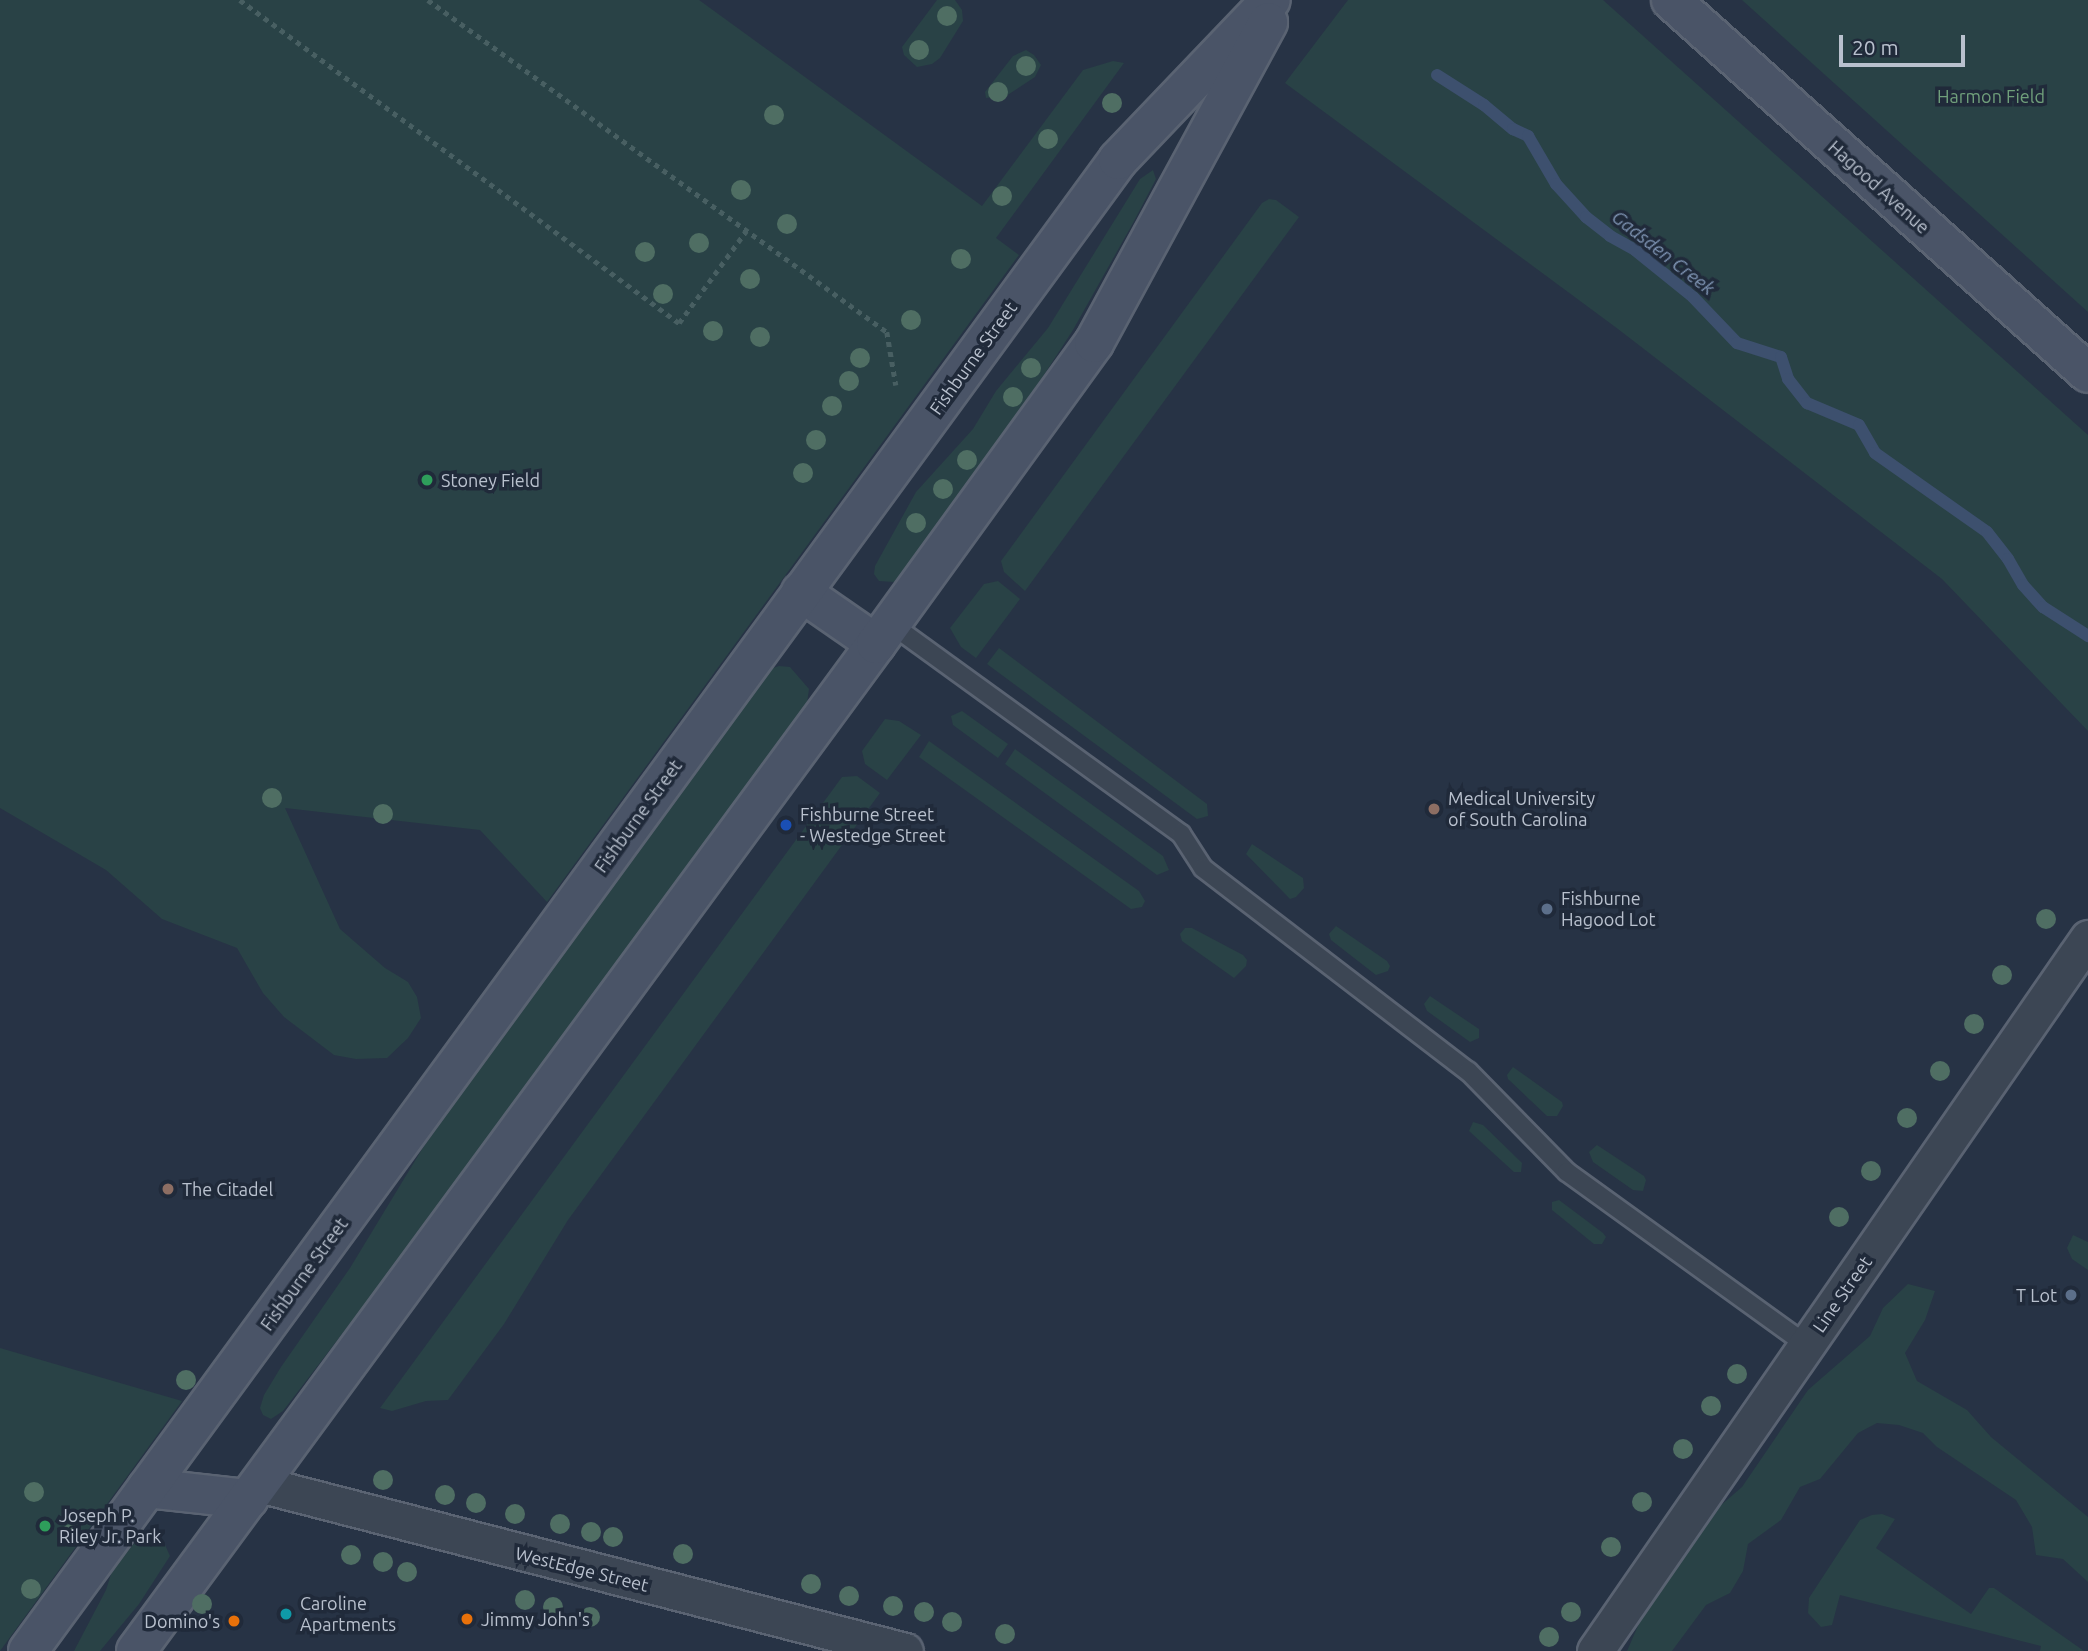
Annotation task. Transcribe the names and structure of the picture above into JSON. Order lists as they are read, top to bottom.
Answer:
{
  "streets": {
    "main road": ["Hagood Avenue", "Fishburne Street"],
    "street": ["Line Street", "WestEdge Street"]
  },
  "water": ["Gadsden Creek"],
  "parks": ["Harmon Field"],
  "places": [
    "Stoney Field",
    "Medical University of South Carolina",
    "Fishburne Street - Westedge Street",
    "Fishburne Hagood Lot",
    "The Citadel",
    "T Lot",
    "Joseph P. Riley Jr. Park",
    "Caroline Apartments",
    "Jimmy John's",
    "Domino's"
  ],
  "scale_bar": "20 m"
}
